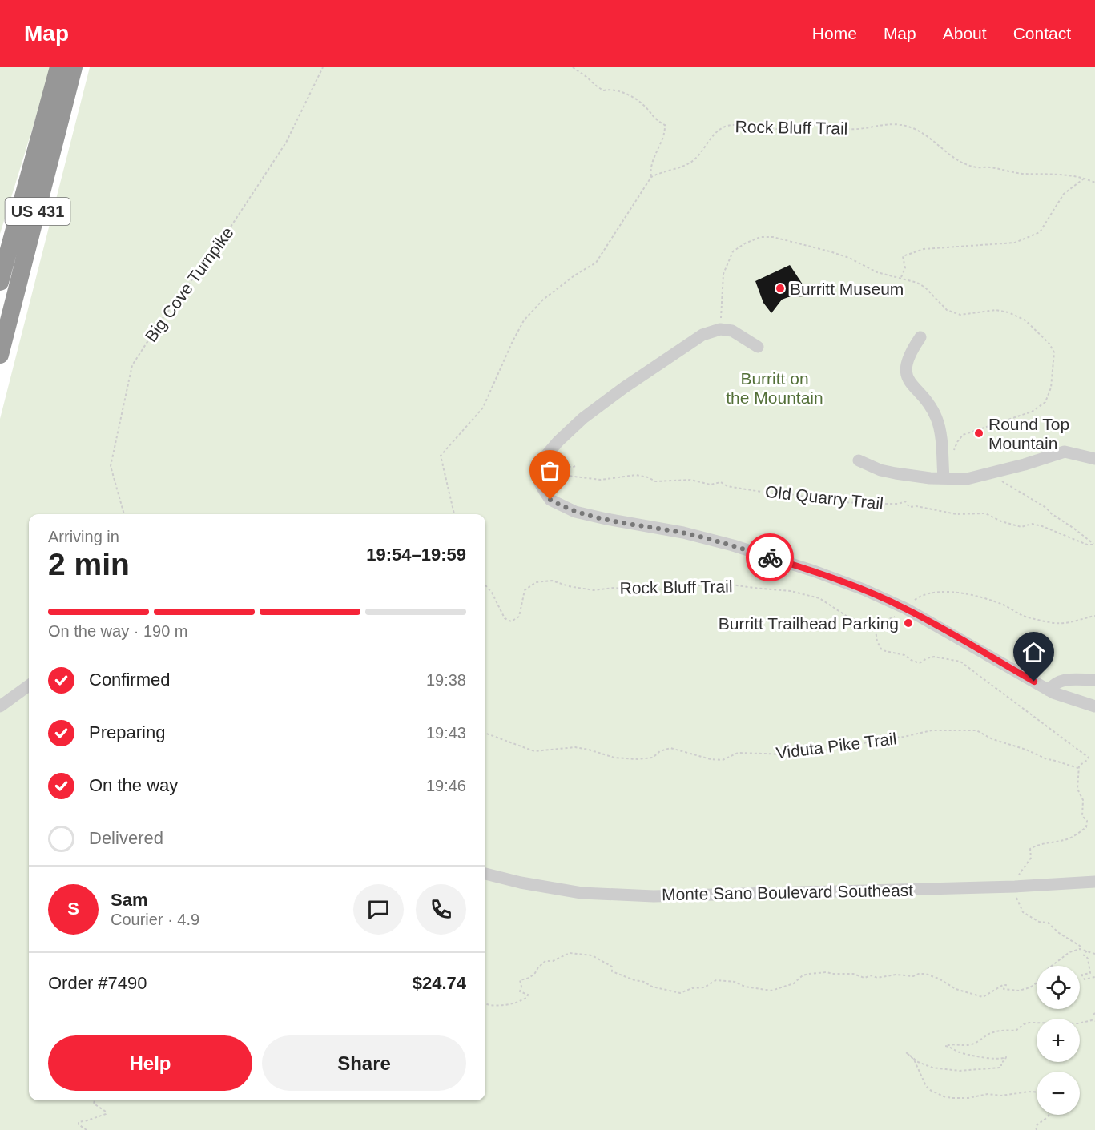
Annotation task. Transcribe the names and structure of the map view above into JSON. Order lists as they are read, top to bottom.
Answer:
{
  "streets": {
    "highway": ["US 431"],
    "street": ["Monte Sano Boulevard Southeast"],
    "path": [
      "Rock Bluff Trail",
      "Big Cove Turnpike",
      "Old Quarry Trail",
      "Viduta Pike Trail"
    ]
  },
  "parks": ["Burritt on the Mountain"],
  "places": ["Burritt Museum", "Round Top Mountain", "Burritt Trailhead Parking"],
  "page": {
    "header": "Map",
    "nav": [
      "Home",
      "Map",
      "About",
      "Contact"
    ],
    "heading": ["2 min", "Arriving in", "19:54–19:59"],
    "panel": [
      "Sam",
      "Courier · 4.9",
      "Order #7490",
      "$24.74"
    ],
    "bar": "On the way · 190 m",
    "list": [
      ["Confirmed", "19:38"],
      ["Preparing", "19:43"],
      ["On the way", "19:46"],
      "Delivered"
    ],
    "round": "S",
    "map_buttons": ["+", "−"],
    "buttons": ["Help", "Share"]
  }
}
